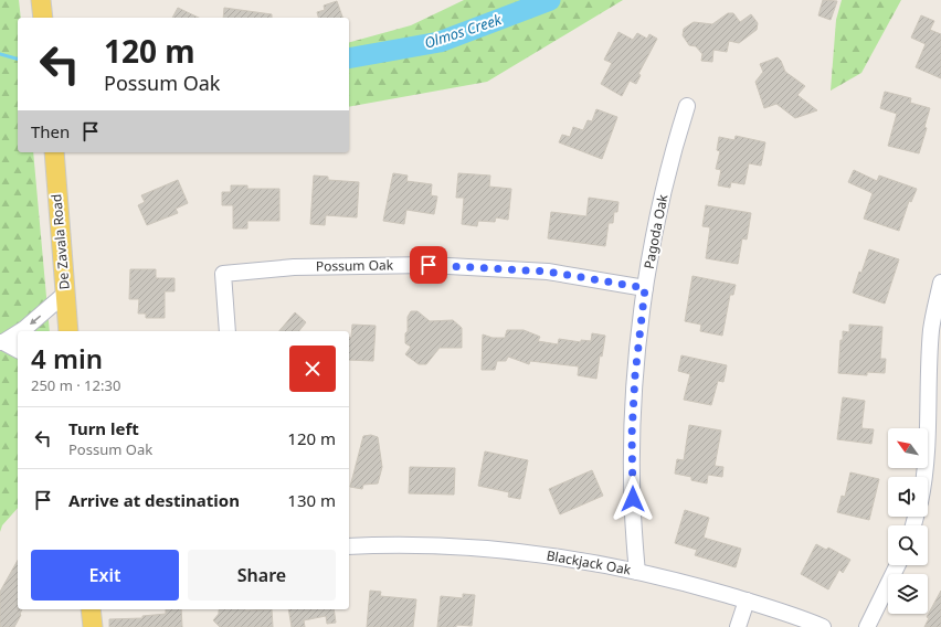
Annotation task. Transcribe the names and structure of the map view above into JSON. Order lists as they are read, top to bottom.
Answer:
{
  "streets": {
    "main road": ["De Zavala Road"],
    "street": ["Pagoda Oak", "Possum Oak", "Blackjack Oak"]
  },
  "crossings": [
    ["Pagoda Oak", "Possum Oak"],
    ["Pagoda Oak", "Blackjack Oak"]
  ],
  "water": ["Olmos Creek"],
  "north": "top left",
  "page": {
    "turn": ["120 m", "Possum Oak"],
    "then": "Then",
    "heading": ["4 min", "250 m · 12:30"],
    "list": [
      {
        "name": "Turn left",
        "note": "Possum Oak",
        "value": "120 m"
      },
      {
        "name": "Arrive at destination",
        "value": "130 m"
      }
    ],
    "buttons": ["Exit", "Share"]
  }
}
